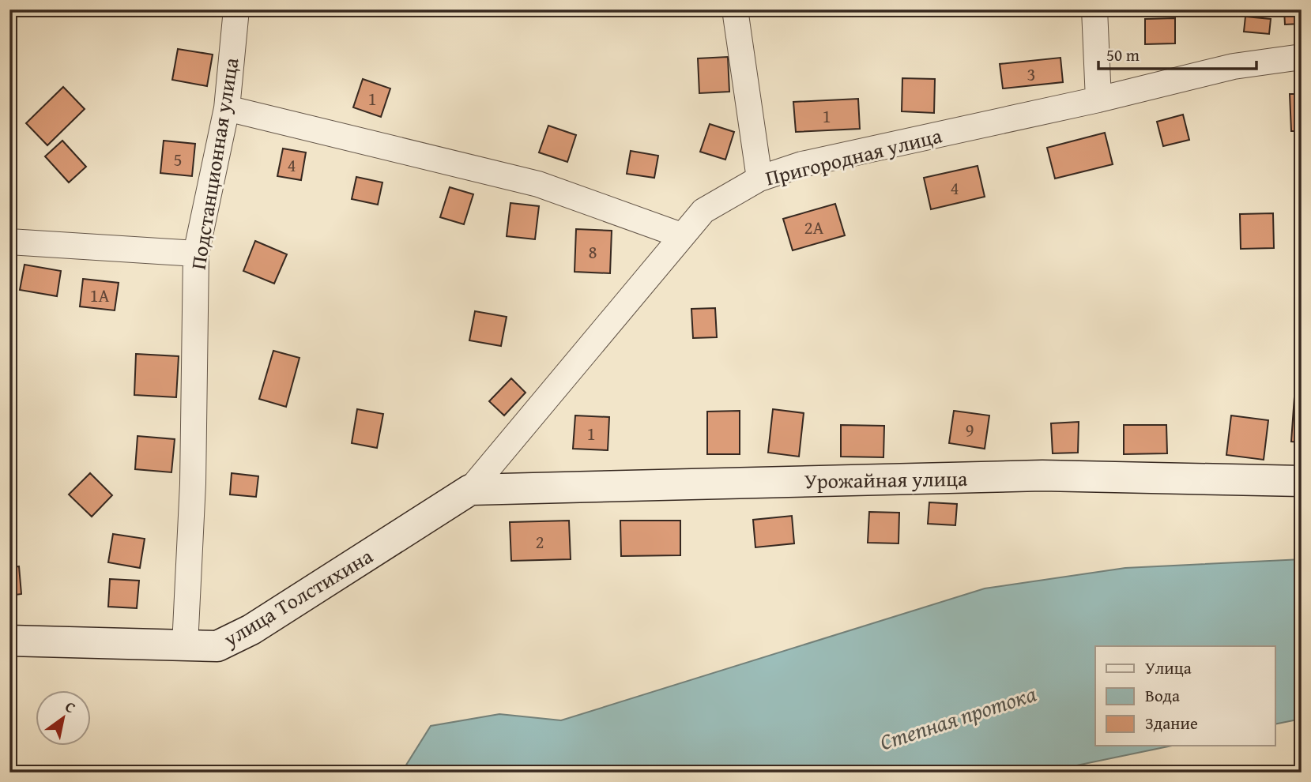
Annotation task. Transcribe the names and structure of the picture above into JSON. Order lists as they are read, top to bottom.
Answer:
{
  "streets": {
    "street": [
      "Пригородная улица",
      "Подстанционная улица",
      "Урожайная улица",
      "улица Толстихина"
    ]
  },
  "crossings": [
    ["Пригородная улица", "Урожайная улица"],
    ["Пригородная улица", "улица Толстихина"],
    ["Подстанционная улица", "улица Толстихина"],
    ["Урожайная улица", "улица Толстихина"]
  ],
  "water": ["Степная протока"],
  "house_numbers": [
    "3",
    "1",
    "1",
    "5",
    "4",
    "4",
    "2А",
    "8",
    "1А",
    "9",
    "1",
    "2"
  ],
  "legend": ["Улица", "Вода", "Здание"],
  "scale_bar": "50 m",
  "north": "top right"
}
